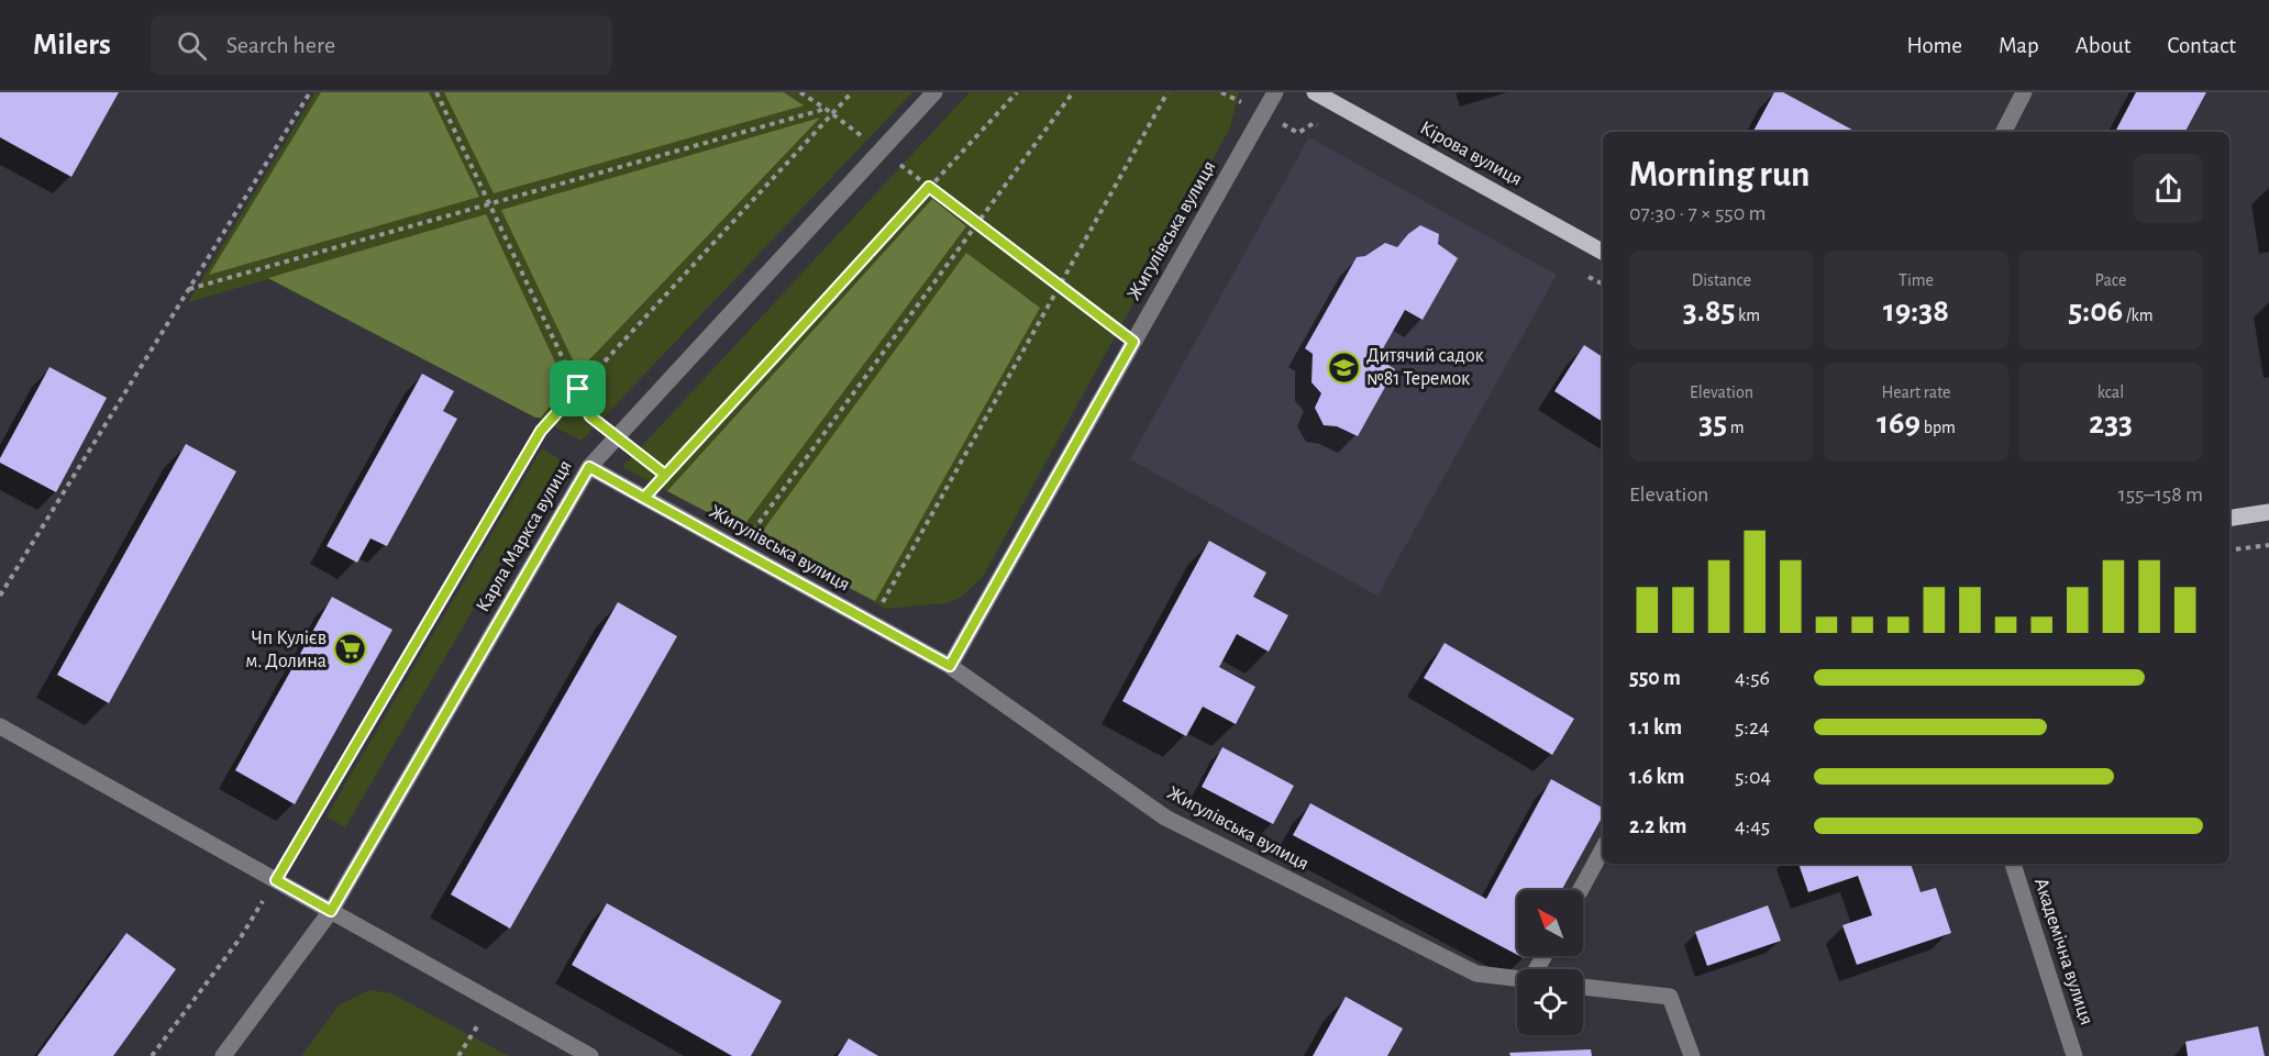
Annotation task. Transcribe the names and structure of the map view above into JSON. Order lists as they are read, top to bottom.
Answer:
{
  "streets": {
    "main road": ["Кірова вулиця"],
    "street": ["Жигулівська вулиця", "Карла Маркса вулиця", "Академічна вулиця"]
  },
  "crossings": [
    ["Жигулівська вулиця", "Карла Маркса вулиця"]
  ],
  "places": {
    "school or university": ["Дитячий садок №81 Теремок"],
    "supermarket": ["Чп Кулієв м. Долина"]
  },
  "north": "top left",
  "page": {
    "header": "Milers",
    "search": "Search here",
    "nav": [
      "Home",
      "Map",
      "About",
      "Contact"
    ],
    "heading": ["Morning run", "07:30 · 7 × 550 m"],
    "stats": [
      ["Distance", "3.85 km"],
      ["Time", "19:38"],
      ["Pace", "5:06 /km"],
      ["Elevation", "35 m"],
      ["Heart rate", "169 bpm"],
      ["kcal", "233"]
    ],
    "chart": ["Elevation", "155–158 m"],
    "list": [
      {
        "name": "550 m",
        "note": "4:56"
      },
      {
        "name": "1.1 km",
        "note": "5:24"
      },
      {
        "name": "1.6 km",
        "note": "5:04"
      },
      {
        "name": "2.2 km",
        "note": "4:45"
      }
    ]
  }
}
